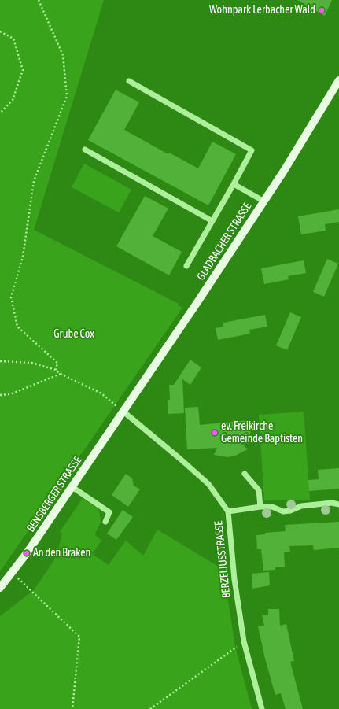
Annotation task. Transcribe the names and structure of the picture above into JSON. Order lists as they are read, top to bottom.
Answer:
{
  "streets": {
    "main road": ["GLADBACHER STRASSE", "BENSBERGER STRASSE"],
    "street": ["BERZELIUSSTRASSE"]
  },
  "crossings": [
    ["GLADBACHER STRASSE", "BENSBERGER STRASSE"],
    ["GLADBACHER STRASSE", "BERZELIUSSTRASSE"],
    ["BENSBERGER STRASSE", "BERZELIUSSTRASSE"]
  ],
  "parks": ["Grube Cox"],
  "places": ["Wohnpark Lerbacher Wald", "ev. Freikirche Gemeinde Baptisten", "An den Braken"]
}
